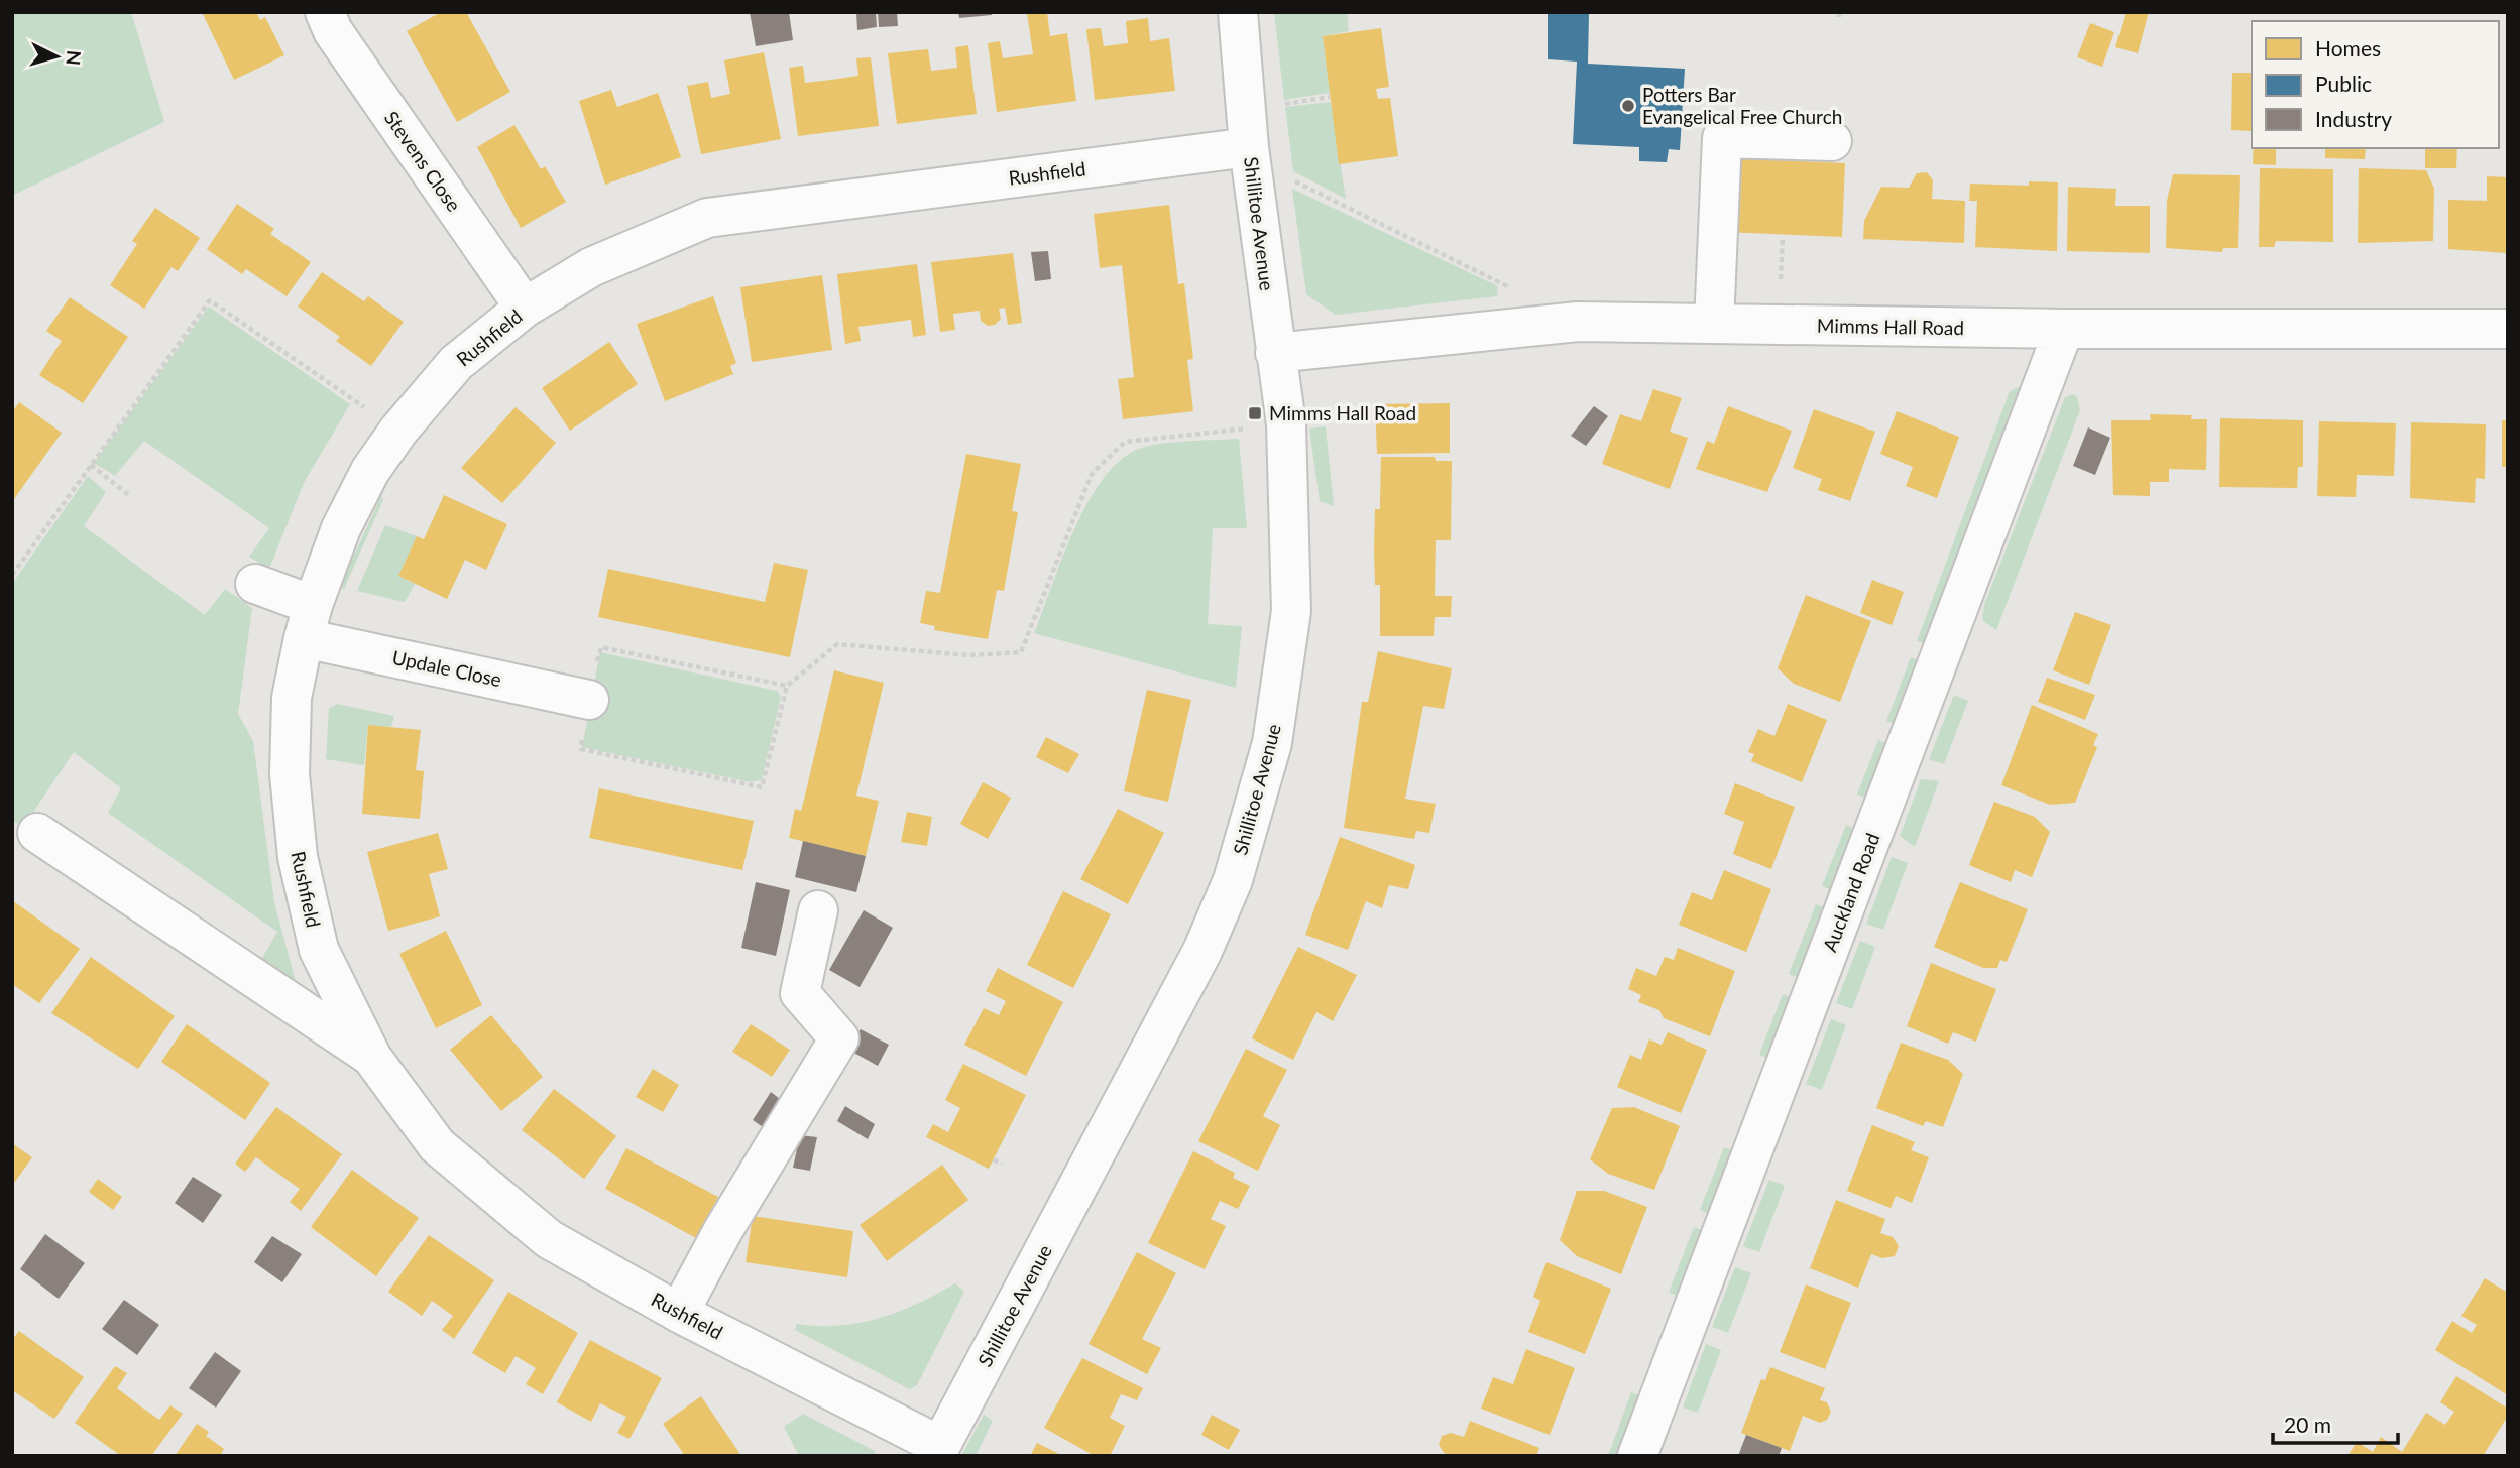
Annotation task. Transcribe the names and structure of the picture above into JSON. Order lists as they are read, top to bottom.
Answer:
{
  "streets": {
    "street": [
      "Stevens Close",
      "Rushfield",
      "Shillitoe Avenue",
      "Mimms Hall Road",
      "Updale Close",
      "Auckland Road"
    ]
  },
  "crossings": [
    ["Stevens Close", "Rushfield"],
    ["Rushfield", "Shillitoe Avenue"],
    ["Rushfield", "Updale Close"],
    ["Shillitoe Avenue", "Mimms Hall Road"],
    ["Mimms Hall Road", "Auckland Road"]
  ],
  "places": {
    "other": ["Potters Bar Evangelical Free Church"],
    "transit": ["Mimms Hall Road"]
  },
  "legend": ["Homes", "Public", "Industry"],
  "scale_bar": "20 m",
  "north": "right"
}
